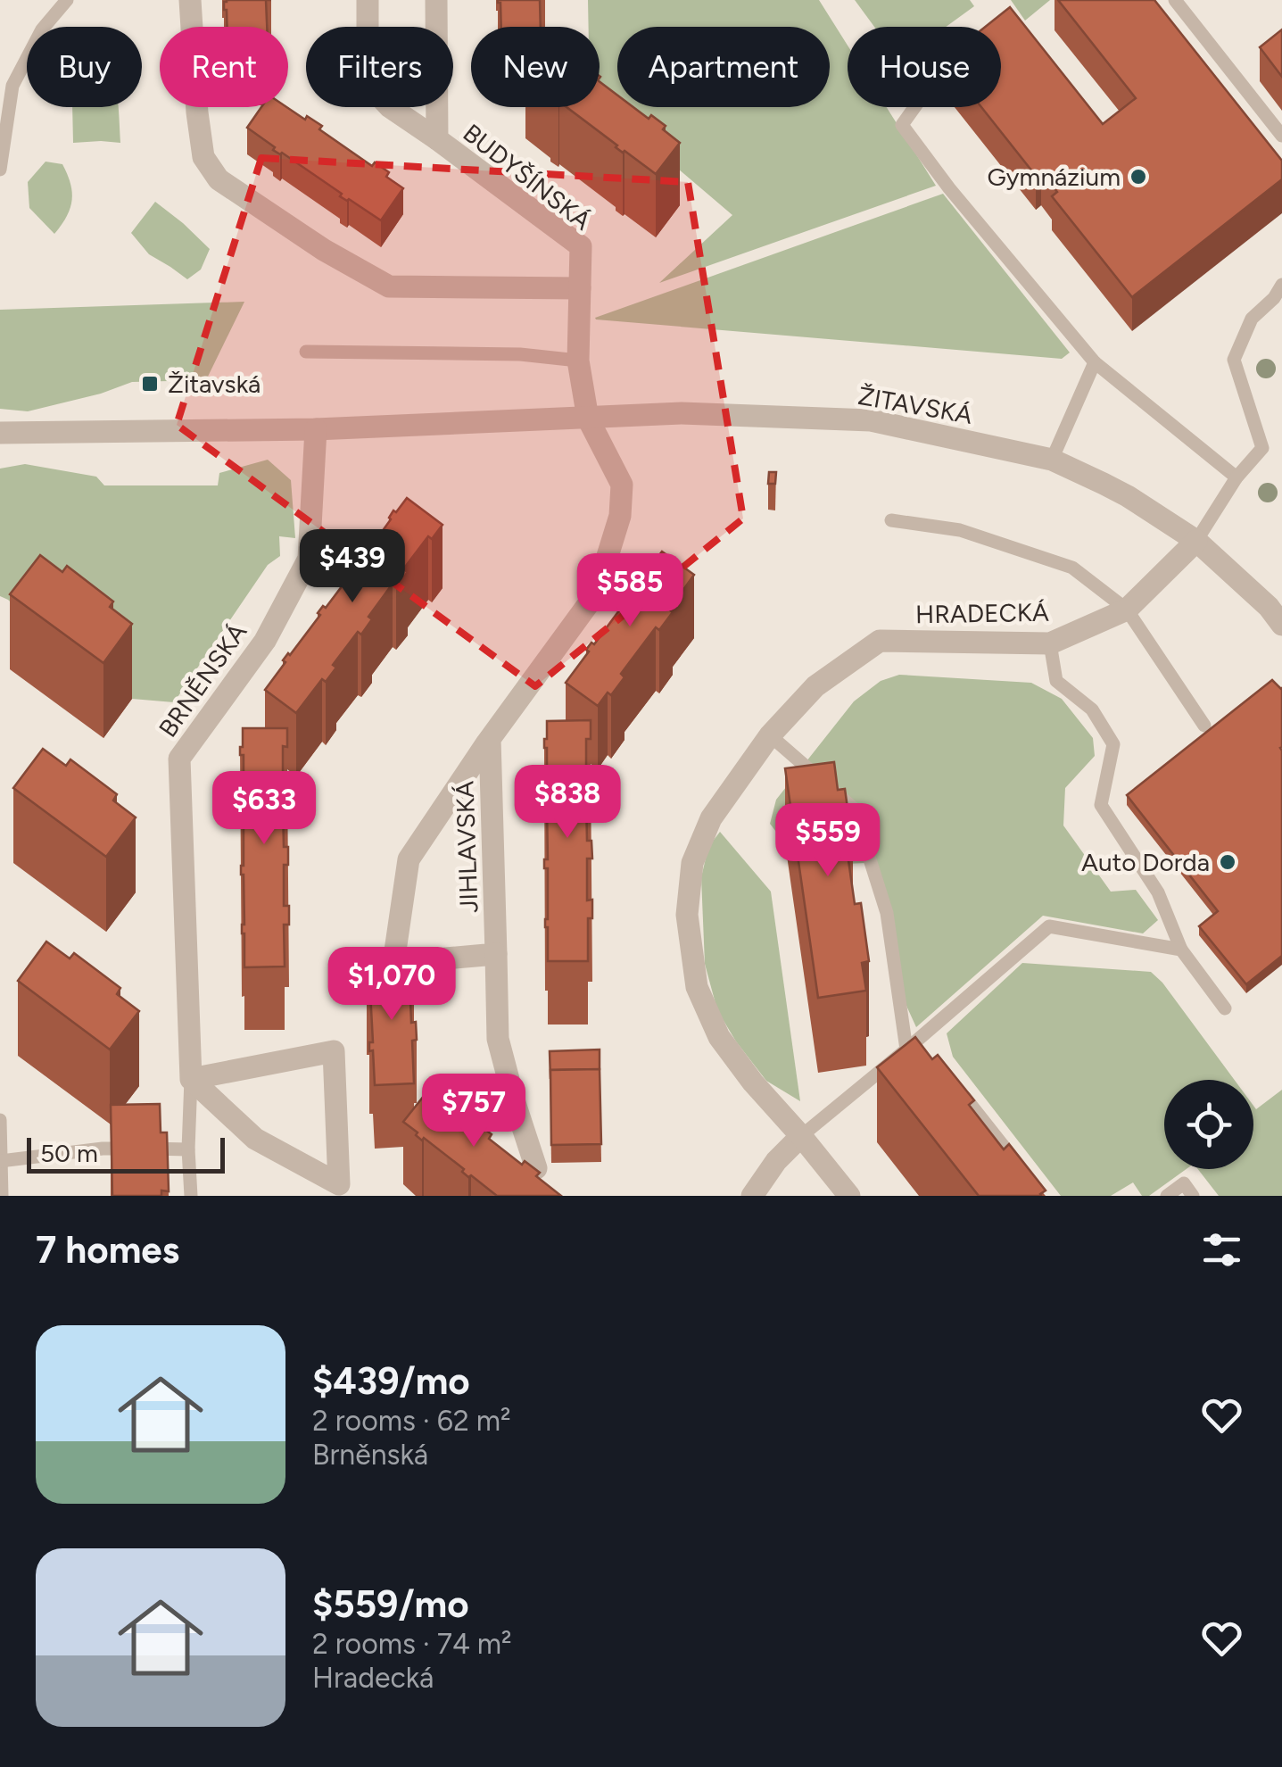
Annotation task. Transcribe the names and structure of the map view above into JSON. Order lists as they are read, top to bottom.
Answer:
{
  "streets": {
    "street": [
      "BUDYŠÍNSKÁ",
      "ŽITAVSKÁ",
      "HRADECKÁ",
      "BRNĚNSKÁ",
      "JIHLAVSKÁ"
    ]
  },
  "crossings": [
    ["BUDYŠÍNSKÁ", "ŽITAVSKÁ"],
    ["BUDYŠÍNSKÁ", "JIHLAVSKÁ"],
    ["ŽITAVSKÁ", "HRADECKÁ"],
    ["ŽITAVSKÁ", "BRNĚNSKÁ"],
    ["ŽITAVSKÁ", "JIHLAVSKÁ"]
  ],
  "places": {
    "other": ["Gymnázium", "Auto Dorda"],
    "transit": ["Žitavská"]
  },
  "scale_bar": "50 m",
  "page": {
    "chip": [
      "Buy",
      "Rent",
      "Filters",
      "New",
      "Apartment",
      "House"
    ],
    "price": [
      "$439",
      "$585",
      "$838",
      "$633",
      "$559",
      "$1,070",
      "$757"
    ],
    "scale": "50 m",
    "heading": "7 homes",
    "list": [
      {
        "name": "$439/mo",
        "note": "2 rooms · 62 m² · Brněnská"
      },
      {
        "name": "$559/mo",
        "note": "2 rooms · 74 m² · Hradecká"
      }
    ]
  }
}
